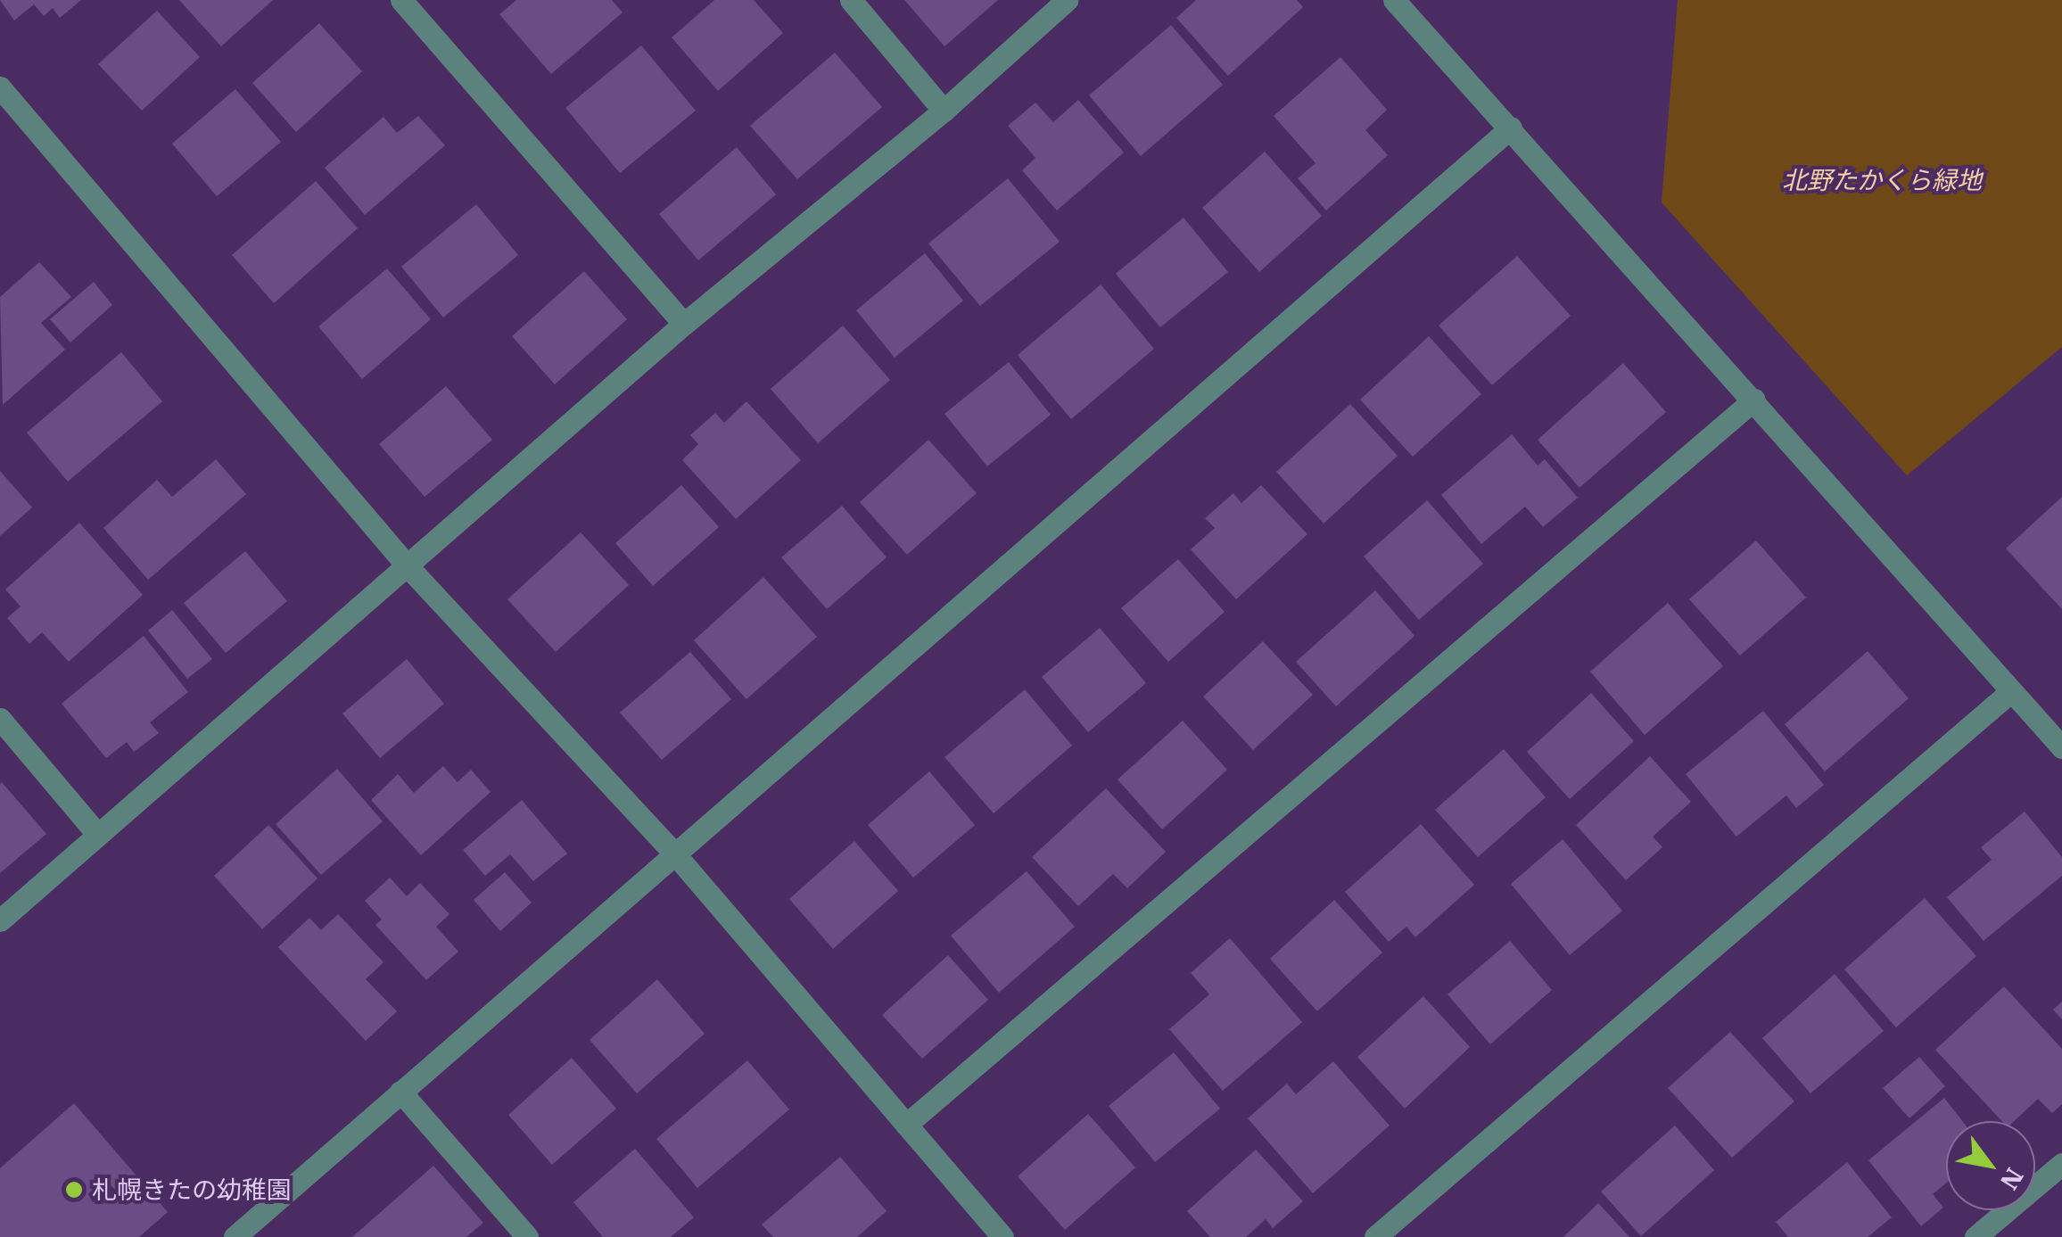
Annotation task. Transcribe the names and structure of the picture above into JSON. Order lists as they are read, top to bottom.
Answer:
{
  "parks": ["北野たかくら緑地"],
  "places": ["札幌きたの幼稚園"],
  "north": "bottom right"
}
